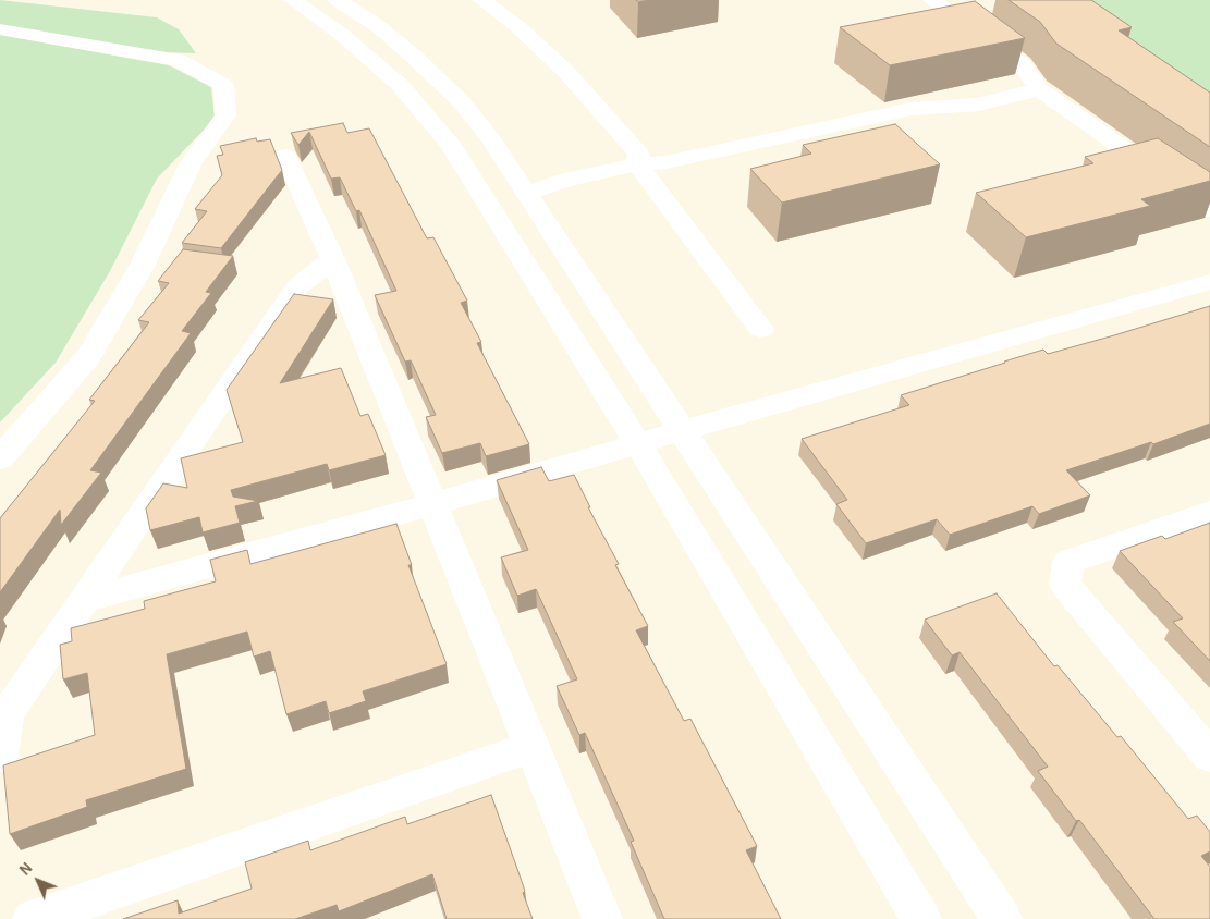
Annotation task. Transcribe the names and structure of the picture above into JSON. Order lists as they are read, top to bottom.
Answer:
{
  "north": "top left"
}
